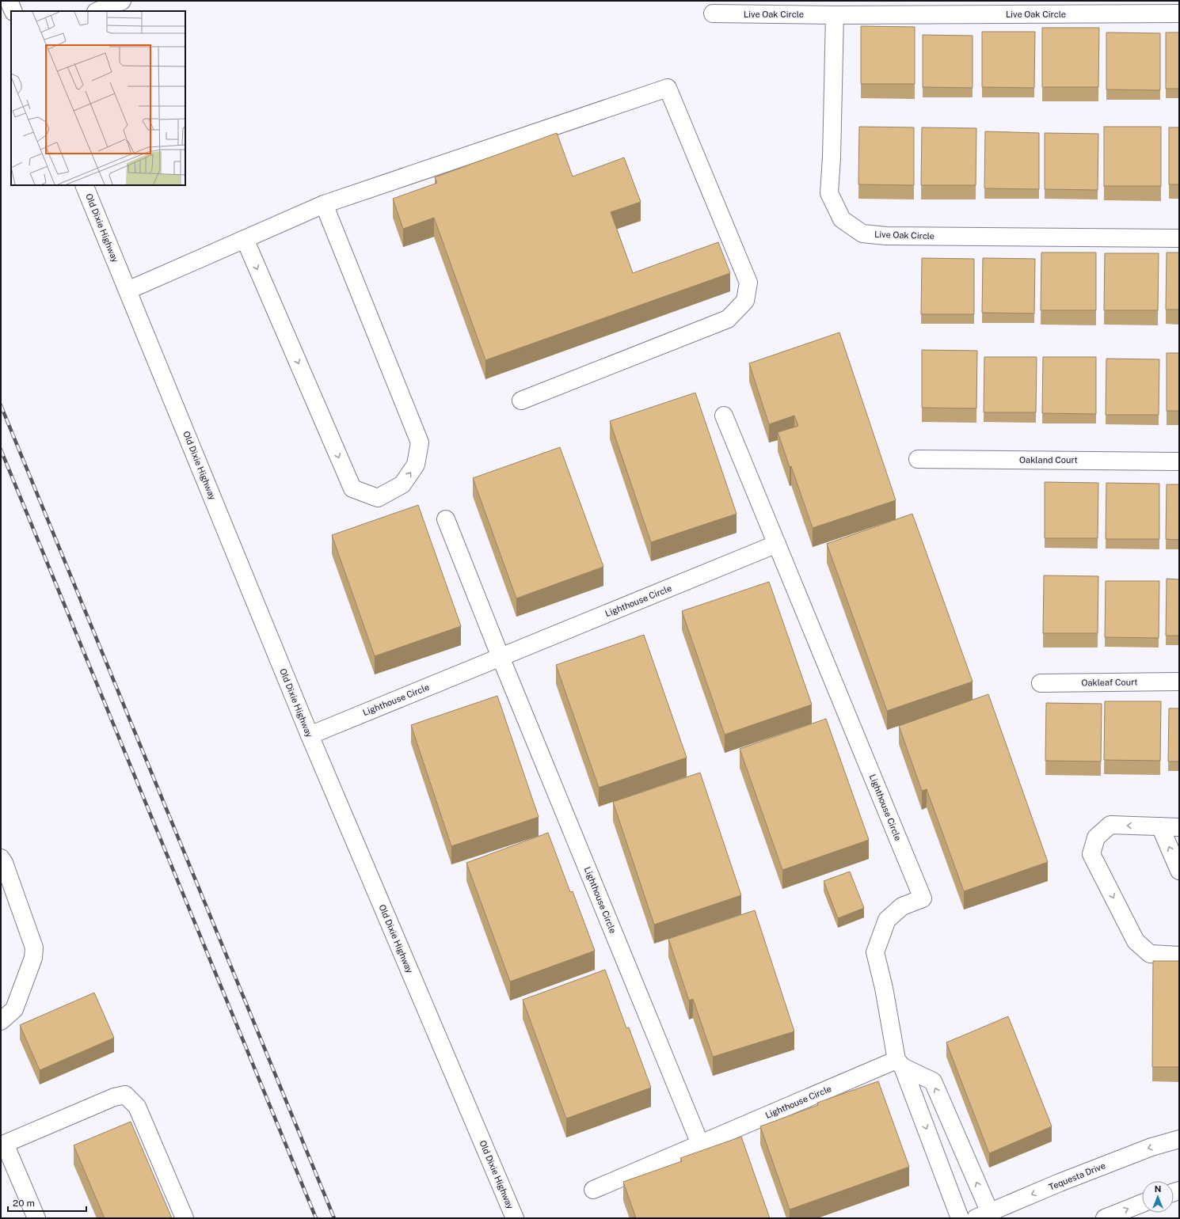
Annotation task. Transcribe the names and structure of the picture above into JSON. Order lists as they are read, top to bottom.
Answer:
{
  "streets": {
    "street": [
      "Live Oak Circle",
      "Old Dixie Highway",
      "Oakland Court",
      "Lighthouse Circle",
      "Oakleaf Court",
      "Tequesta Drive"
    ]
  },
  "crossings": [
    ["Old Dixie Highway", "Lighthouse Circle"]
  ],
  "one_way": ["Tequesta Drive"],
  "scale_bar": "20 m",
  "north": "top"
}
